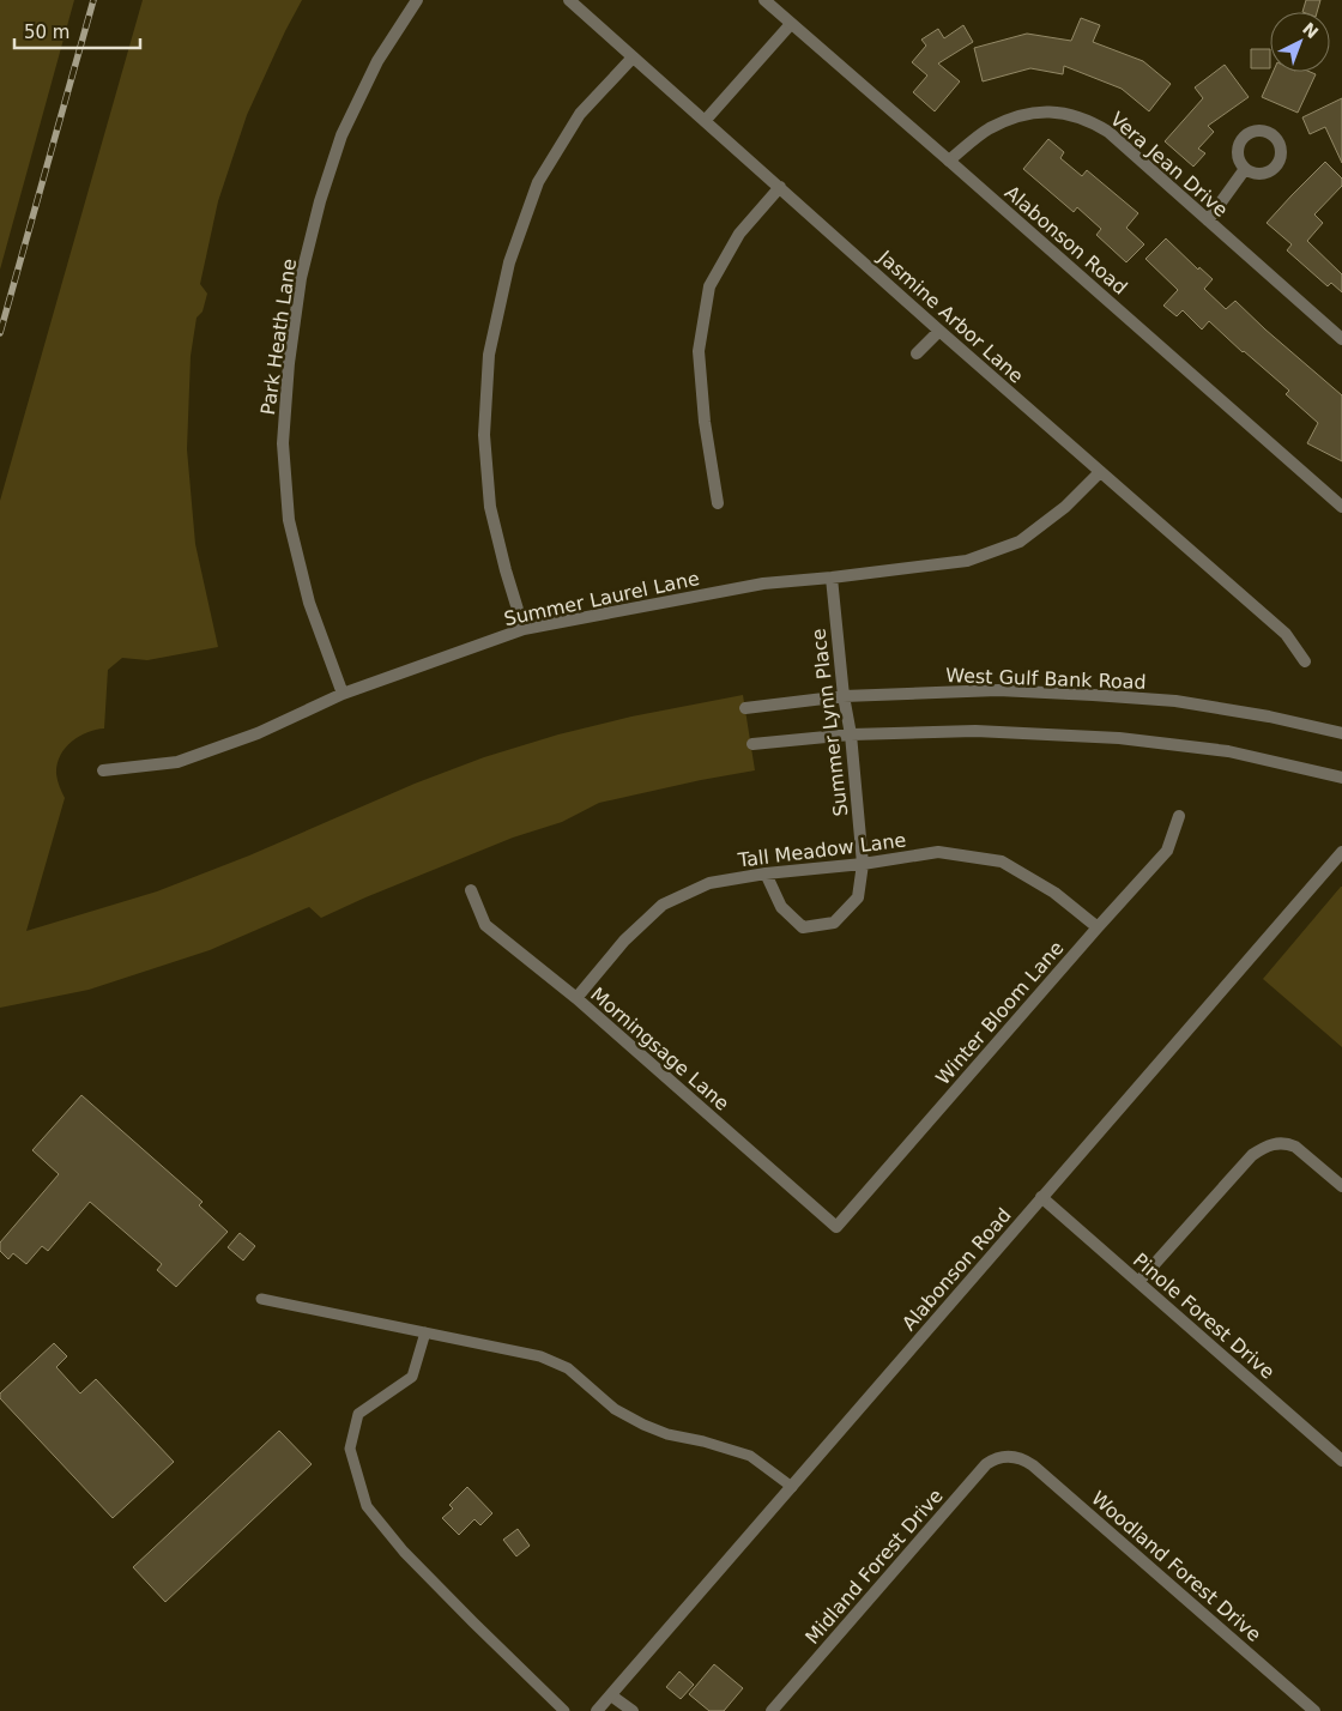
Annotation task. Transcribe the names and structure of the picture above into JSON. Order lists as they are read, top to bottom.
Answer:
{
  "streets": {
    "street": [
      "Vera Jean Drive",
      "Alabonson Road",
      "Jasmine Arbor Lane",
      "Park Heath Lane",
      "Summer Laurel Lane",
      "West Gulf Bank Road",
      "Summer Lynn Place",
      "Tall Meadow Lane",
      "Winter Bloom Lane",
      "Morningsage Lane",
      "Pinole Forest Drive",
      "Midland Forest Drive",
      "Woodland Forest Drive"
    ]
  },
  "crossings": [
    ["Vera Jean Drive", "Alabonson Road"],
    ["Alabonson Road", "Pinole Forest Drive"],
    ["Jasmine Arbor Lane", "Summer Laurel Lane"],
    ["Park Heath Lane", "Summer Laurel Lane"],
    ["Summer Laurel Lane", "Summer Lynn Place"],
    ["West Gulf Bank Road", "Summer Lynn Place"],
    ["Summer Lynn Place", "Tall Meadow Lane"],
    ["Tall Meadow Lane", "Winter Bloom Lane"],
    ["Tall Meadow Lane", "Morningsage Lane"],
    ["Winter Bloom Lane", "Morningsage Lane"],
    ["Midland Forest Drive", "Woodland Forest Drive"]
  ],
  "scale_bar": "50 m",
  "north": "top right"
}
